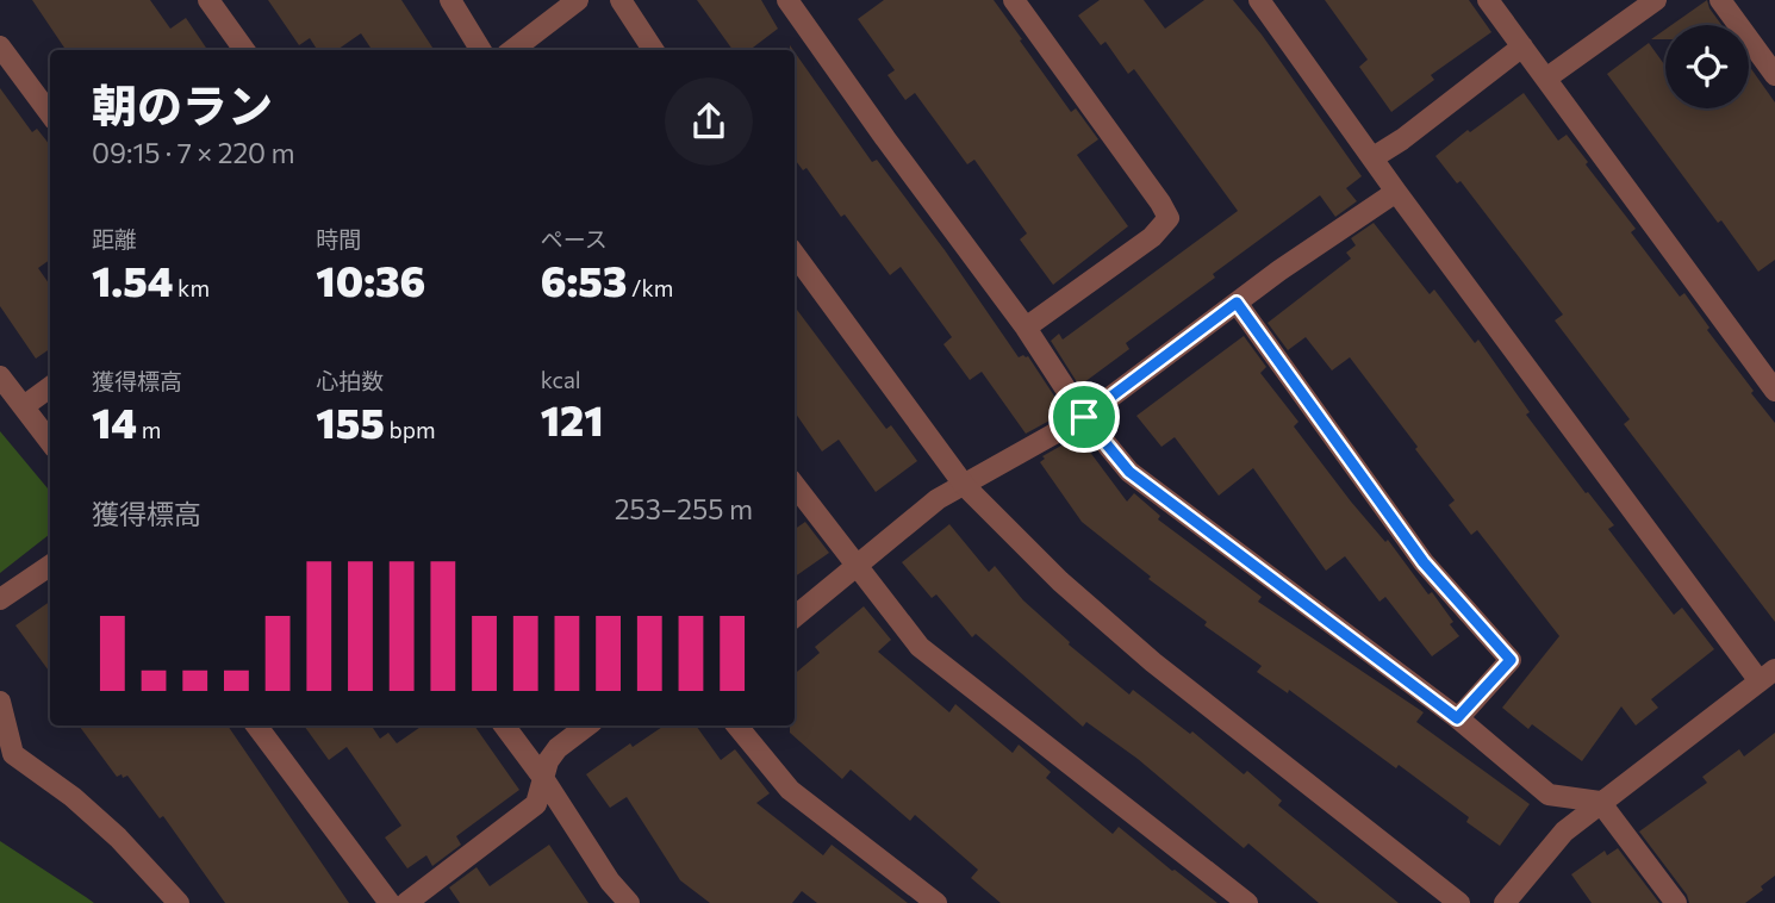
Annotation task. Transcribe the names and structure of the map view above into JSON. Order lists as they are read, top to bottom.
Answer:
{
  "page": {
    "heading": ["朝のラン", "09:15 · 7 × 220 m"],
    "stats": [
      ["距離", "1.54 km"],
      ["時間", "10:36"],
      ["ペース", "6:53 /km"],
      ["獲得標高", "14 m"],
      ["心拍数", "155 bpm"],
      ["kcal", "121"]
    ],
    "chart": ["獲得標高", "253–255 m"]
  }
}
